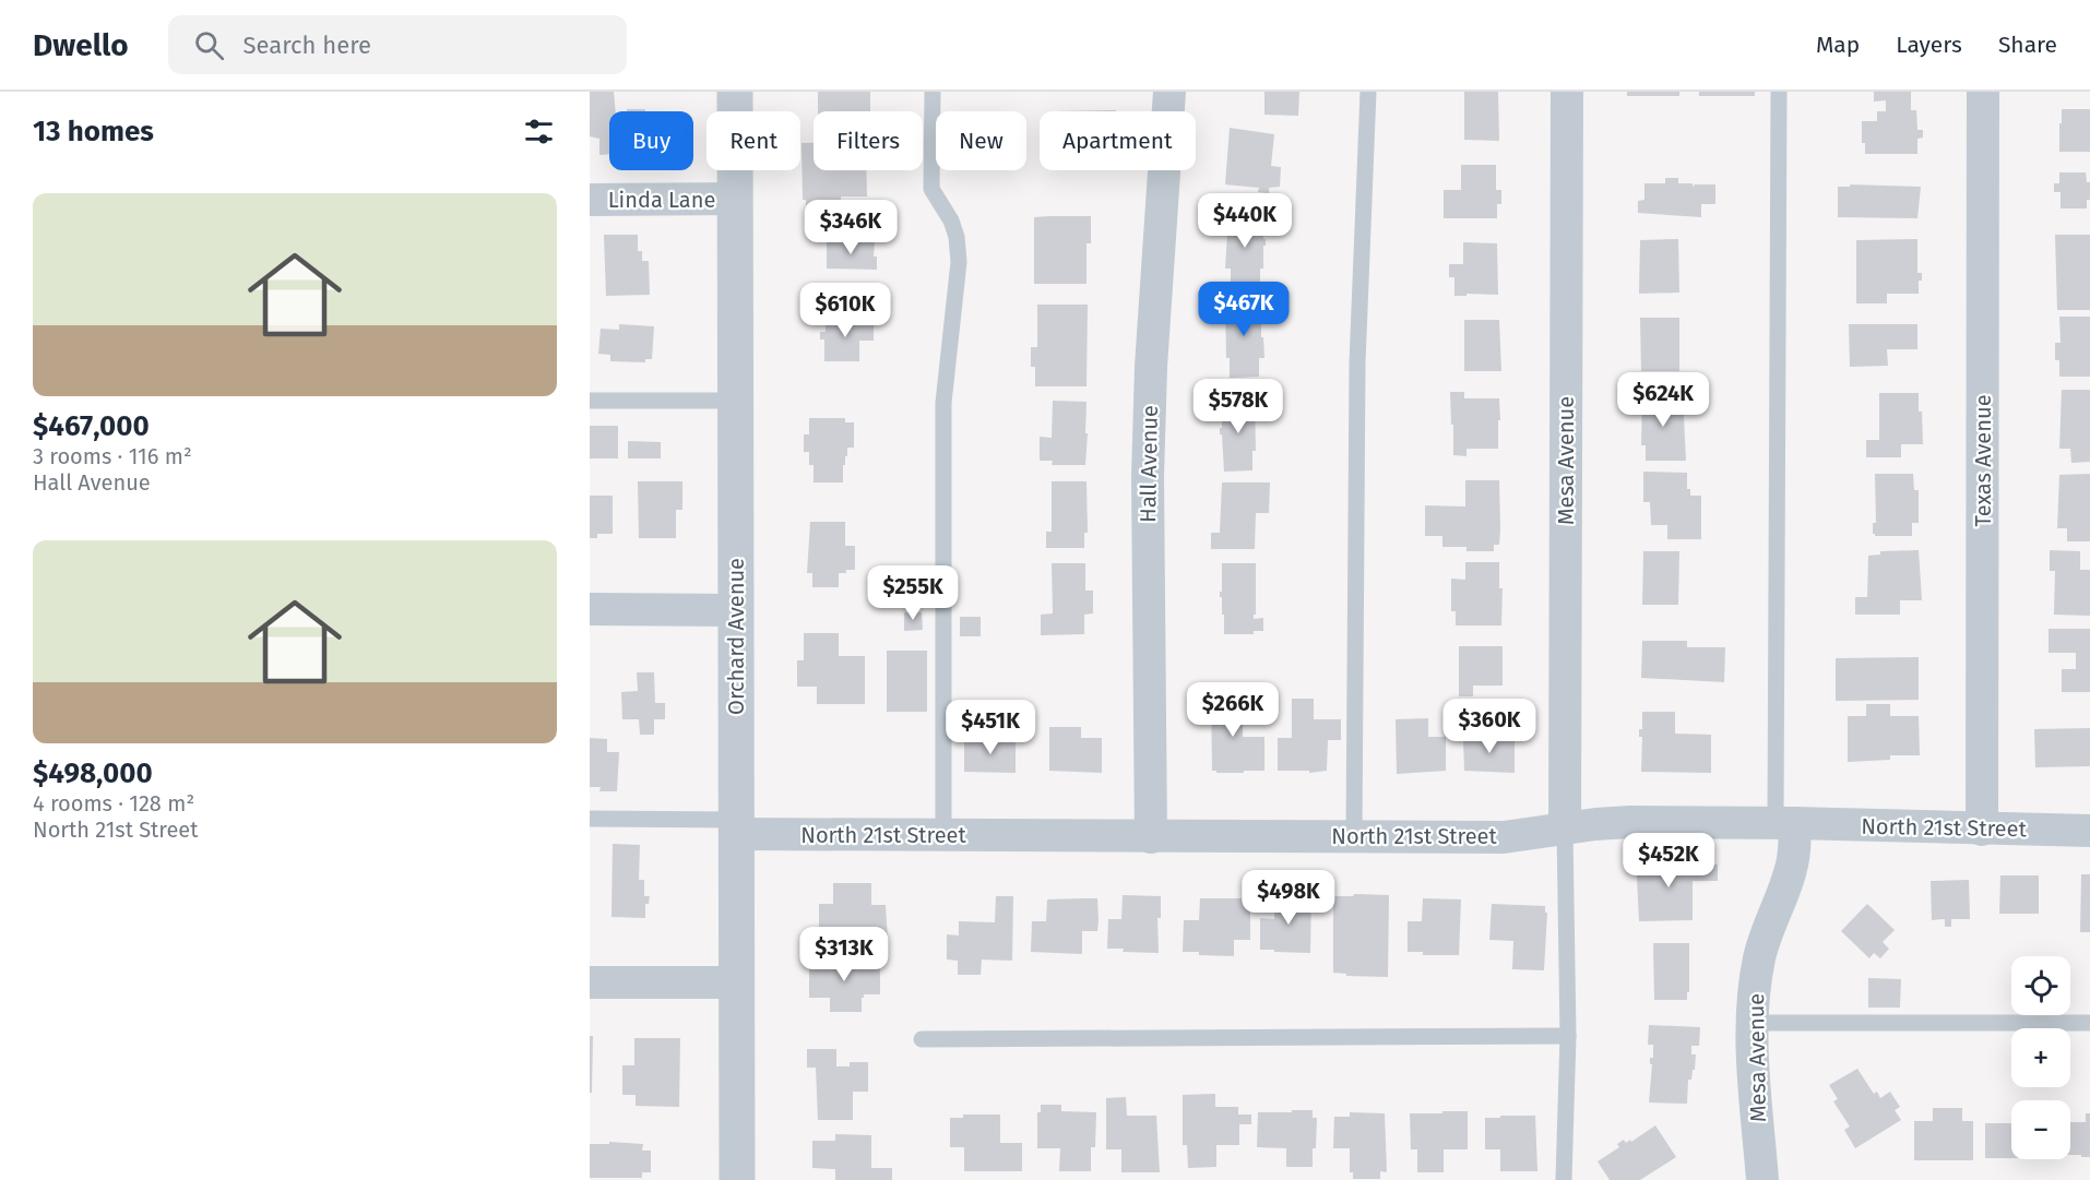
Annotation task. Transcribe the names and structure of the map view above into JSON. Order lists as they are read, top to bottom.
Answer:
{
  "streets": {
    "street": [
      "Linda Lane",
      "Mesa Avenue",
      "Texas Avenue",
      "Hall Avenue",
      "Orchard Avenue",
      "North 21st Street"
    ]
  },
  "crossings": [
    ["Linda Lane", "Orchard Avenue"],
    ["Mesa Avenue", "North 21st Street"],
    ["Texas Avenue", "North 21st Street"],
    ["Hall Avenue", "North 21st Street"],
    ["Orchard Avenue", "North 21st Street"]
  ],
  "page": {
    "header": "Dwello",
    "search": "Search here",
    "nav": ["Map", "Layers", "Share"],
    "heading": "13 homes",
    "chip": [
      "Buy",
      "Rent",
      "Filters",
      "New",
      "Apartment"
    ],
    "list": [
      {
        "name": "$467,000",
        "note": "3 rooms · 116 m² · Hall Avenue"
      },
      {
        "name": "$498,000",
        "note": "4 rooms · 128 m² · North 21st Street"
      }
    ],
    "price": [
      "$440K",
      "$346K",
      "$467K",
      "$610K",
      "$624K",
      "$578K",
      "$255K",
      "$266K",
      "$360K",
      "$451K",
      "$452K",
      "$498K",
      "$313K"
    ],
    "map_buttons": ["+", "−"]
  }
}
